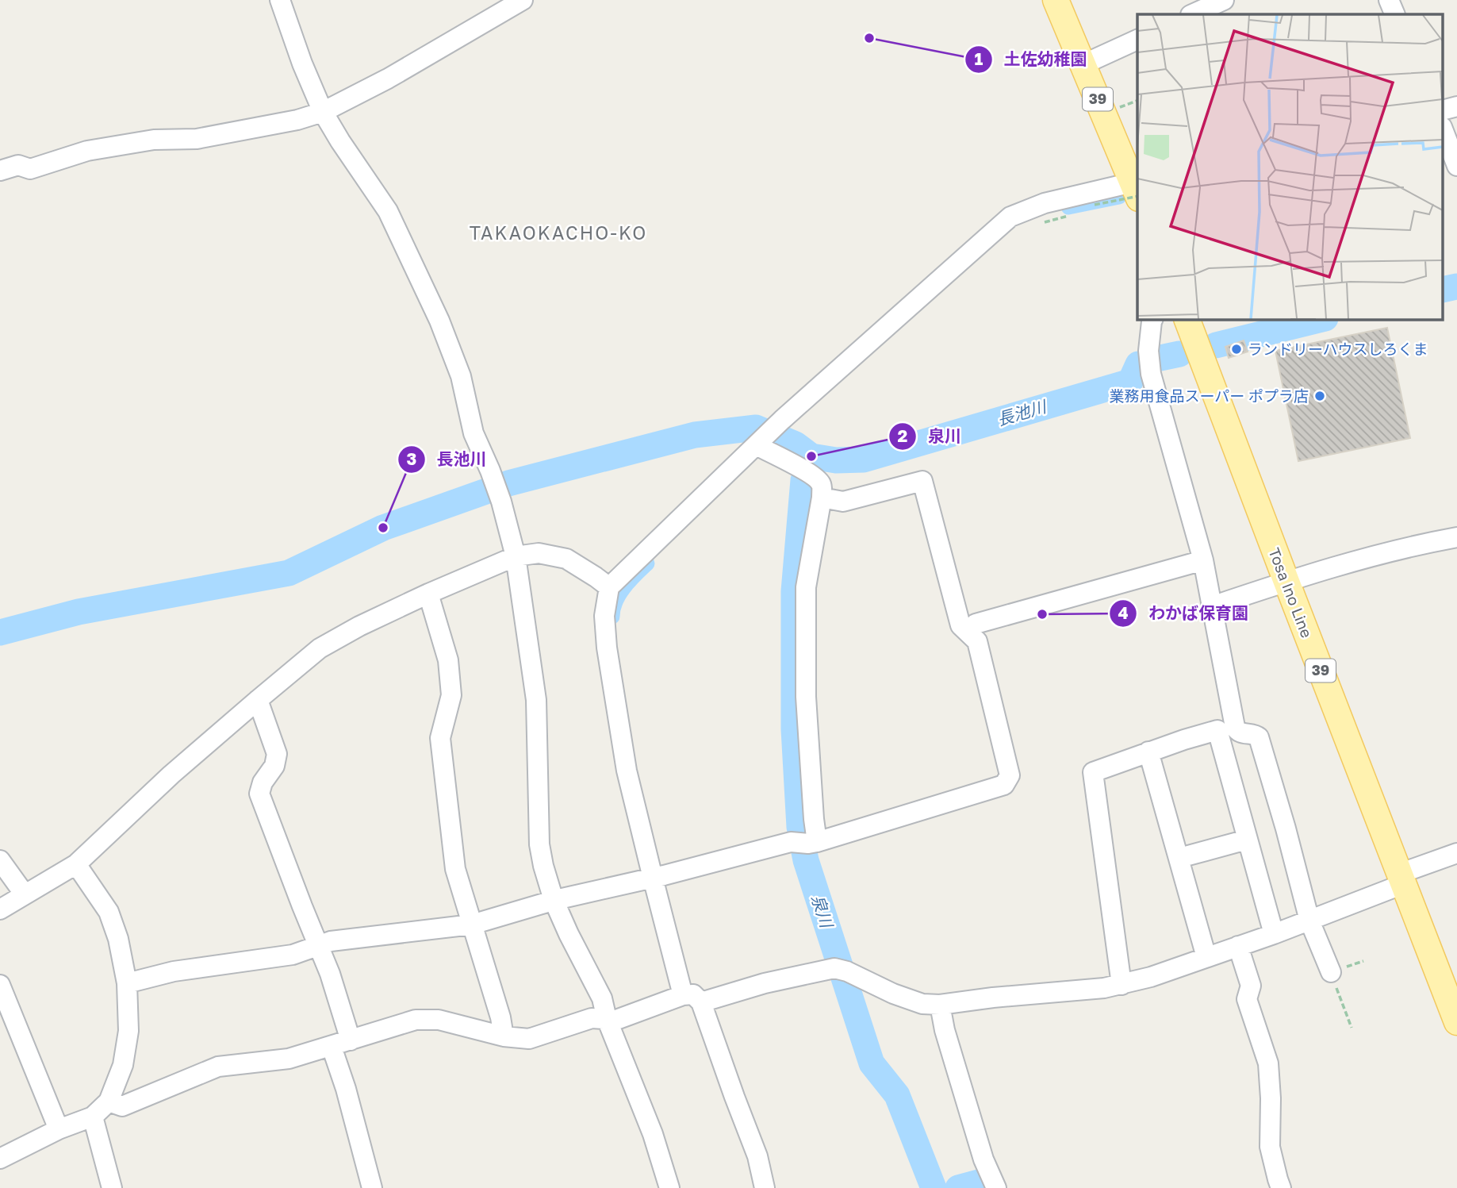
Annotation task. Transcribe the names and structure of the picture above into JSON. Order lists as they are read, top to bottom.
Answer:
{
  "streets": {
    "main road": ["39", "Tosa Ino Line"]
  },
  "districts": ["TAKAOKACHO-KO"],
  "water": ["長池川", "泉川"],
  "places": [
    "土佐幼稚園",
    "ランドリーハウスしろくま",
    "業務用食品スーパー ポプラ店",
    "泉川",
    "長池川",
    "わかば保育園"
  ]
}
